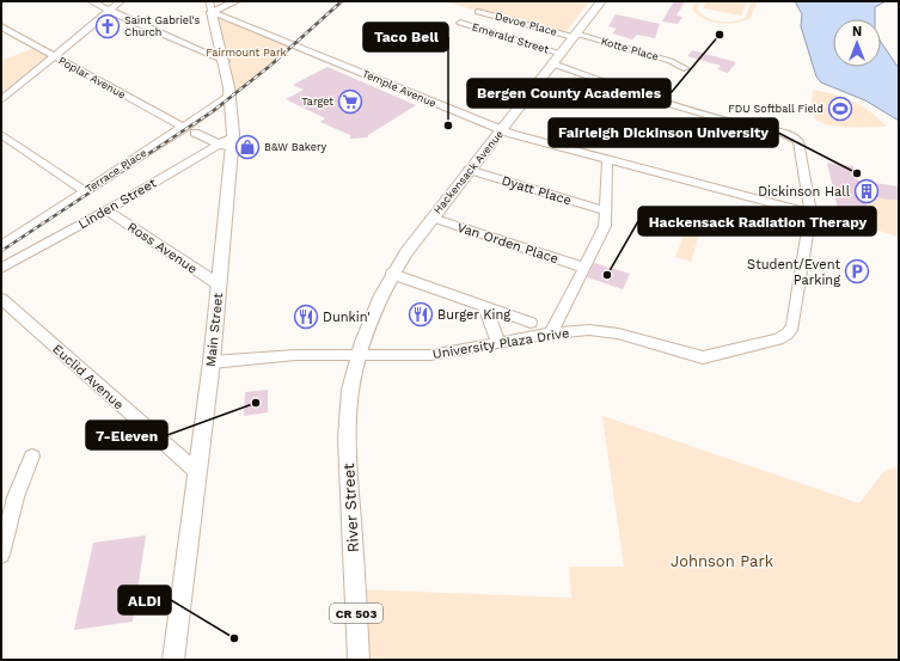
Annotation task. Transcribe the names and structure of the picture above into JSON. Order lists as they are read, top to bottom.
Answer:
{
  "streets": {
    "main road": [
      "Hackensack Avenue",
      "Main Street",
      "River Street",
      "CR 503"
    ],
    "street": [
      "Devoe Place",
      "Emerald Street",
      "Kotte Place",
      "Poplar Avenue",
      "Temple Avenue",
      "Terrace Place",
      "Dyatt Place",
      "Linden Street",
      "Van Orden Place",
      "Ross Avenue",
      "University Plaza Drive",
      "Euclid Avenue"
    ]
  },
  "crossings": [
    ["Devoe Place", "Kotte Place"],
    ["Devoe Place", "Hackensack Avenue"],
    ["Emerald Street", "Hackensack Avenue"],
    ["Kotte Place", "Hackensack Avenue"],
    ["Poplar Avenue", "Terrace Place"],
    ["Temple Avenue", "Hackensack Avenue"],
    ["Temple Avenue", "Main Street"],
    ["Temple Avenue", "University Plaza Drive"],
    ["Terrace Place", "Main Street"],
    ["Hackensack Avenue", "Dyatt Place"],
    ["Hackensack Avenue", "Van Orden Place"],
    ["Hackensack Avenue", "University Plaza Drive"],
    ["Hackensack Avenue", "River Street"],
    ["Linden Street", "Ross Avenue"],
    ["Linden Street", "Main Street"],
    ["Ross Avenue", "Main Street"],
    ["Main Street", "University Plaza Drive"],
    ["Main Street", "Euclid Avenue"],
    ["University Plaza Drive", "River Street"]
  ],
  "parks": ["Fairmount Park", "Johnson Park"],
  "places": {
    "church": ["Saint Gabriel's Church"],
    "other": [
      "Bergen County Academies",
      "Taco Bell",
      "Fairleigh Dickinson University",
      "Hackensack Radiation Therapy",
      "7-Eleven",
      "ALDI"
    ],
    "supermarket": ["Target"],
    "sports": ["FDU Softball Field"],
    "shop": ["B&W Bakery"],
    "building": ["Dickinson Hall"],
    "parking": ["Student/Event Parking"],
    "restaurant": ["Burger King", "Dunkin'"]
  },
  "north": "top"
}
